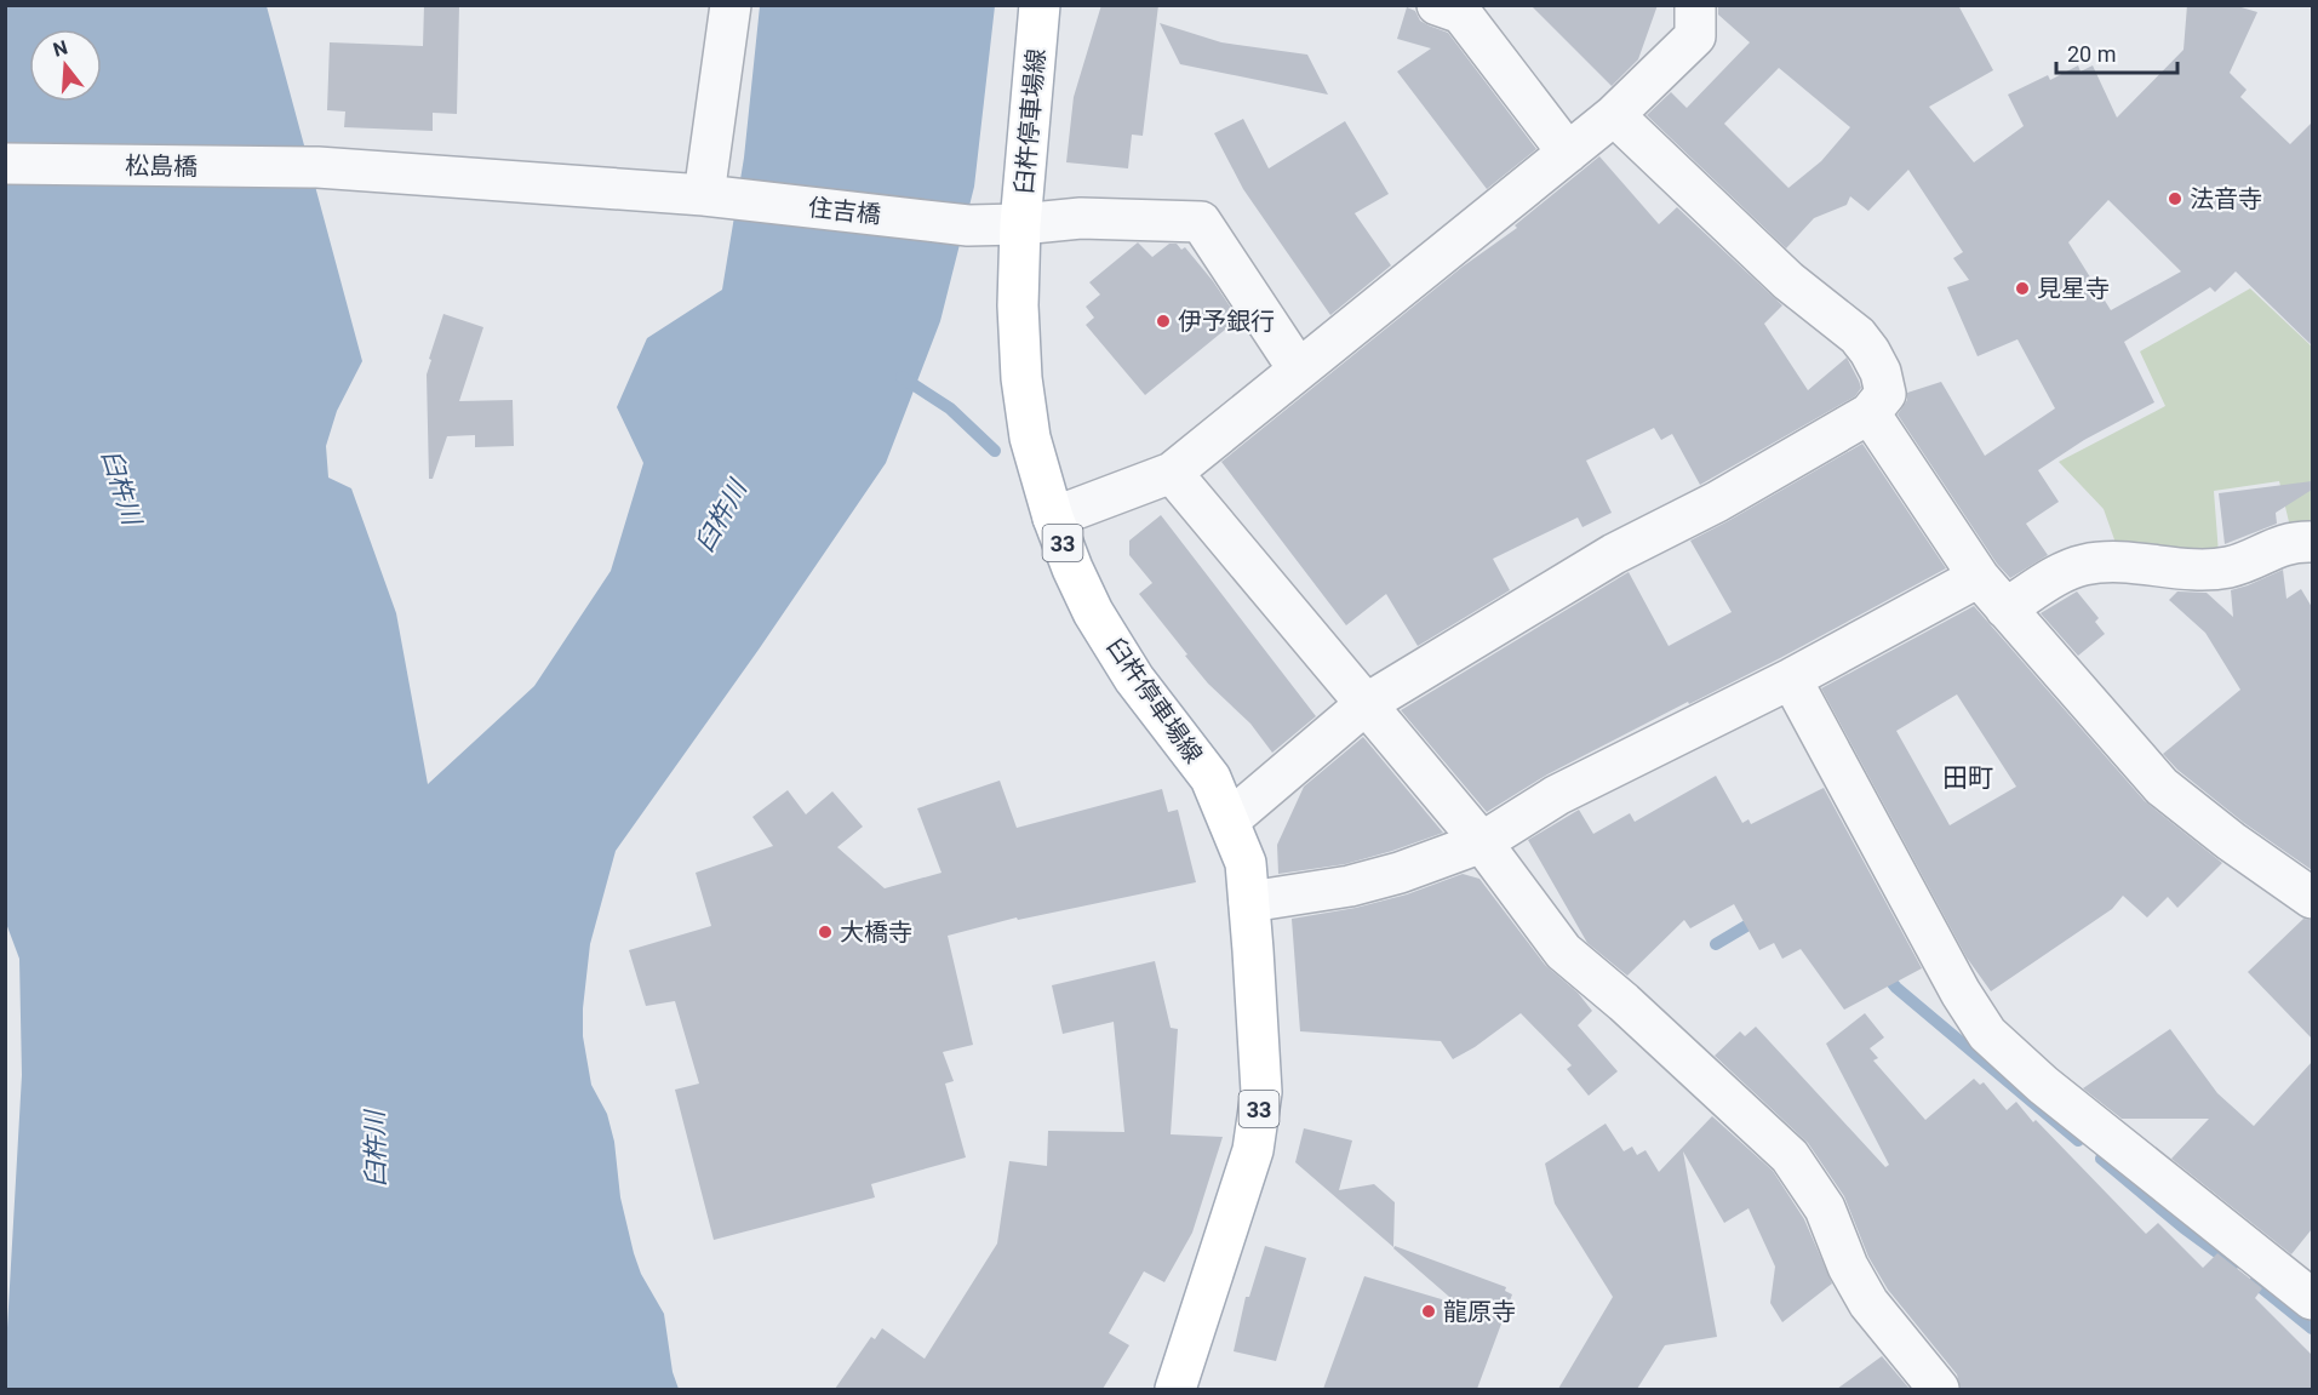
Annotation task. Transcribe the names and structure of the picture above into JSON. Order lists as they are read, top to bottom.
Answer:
{
  "streets": {
    "main road": ["臼杵停車場線", "33"],
    "street": ["松島橋", "住吉橋"]
  },
  "crossings": [
    ["臼杵停車場線", "住吉橋"],
    ["松島橋", "住吉橋"]
  ],
  "districts": ["田町"],
  "water": ["臼杵川"],
  "places": [
    "法音寺",
    "見星寺",
    "伊予銀行",
    "大橋寺",
    "龍原寺"
  ],
  "scale_bar": "20 m",
  "north": "top"
}
